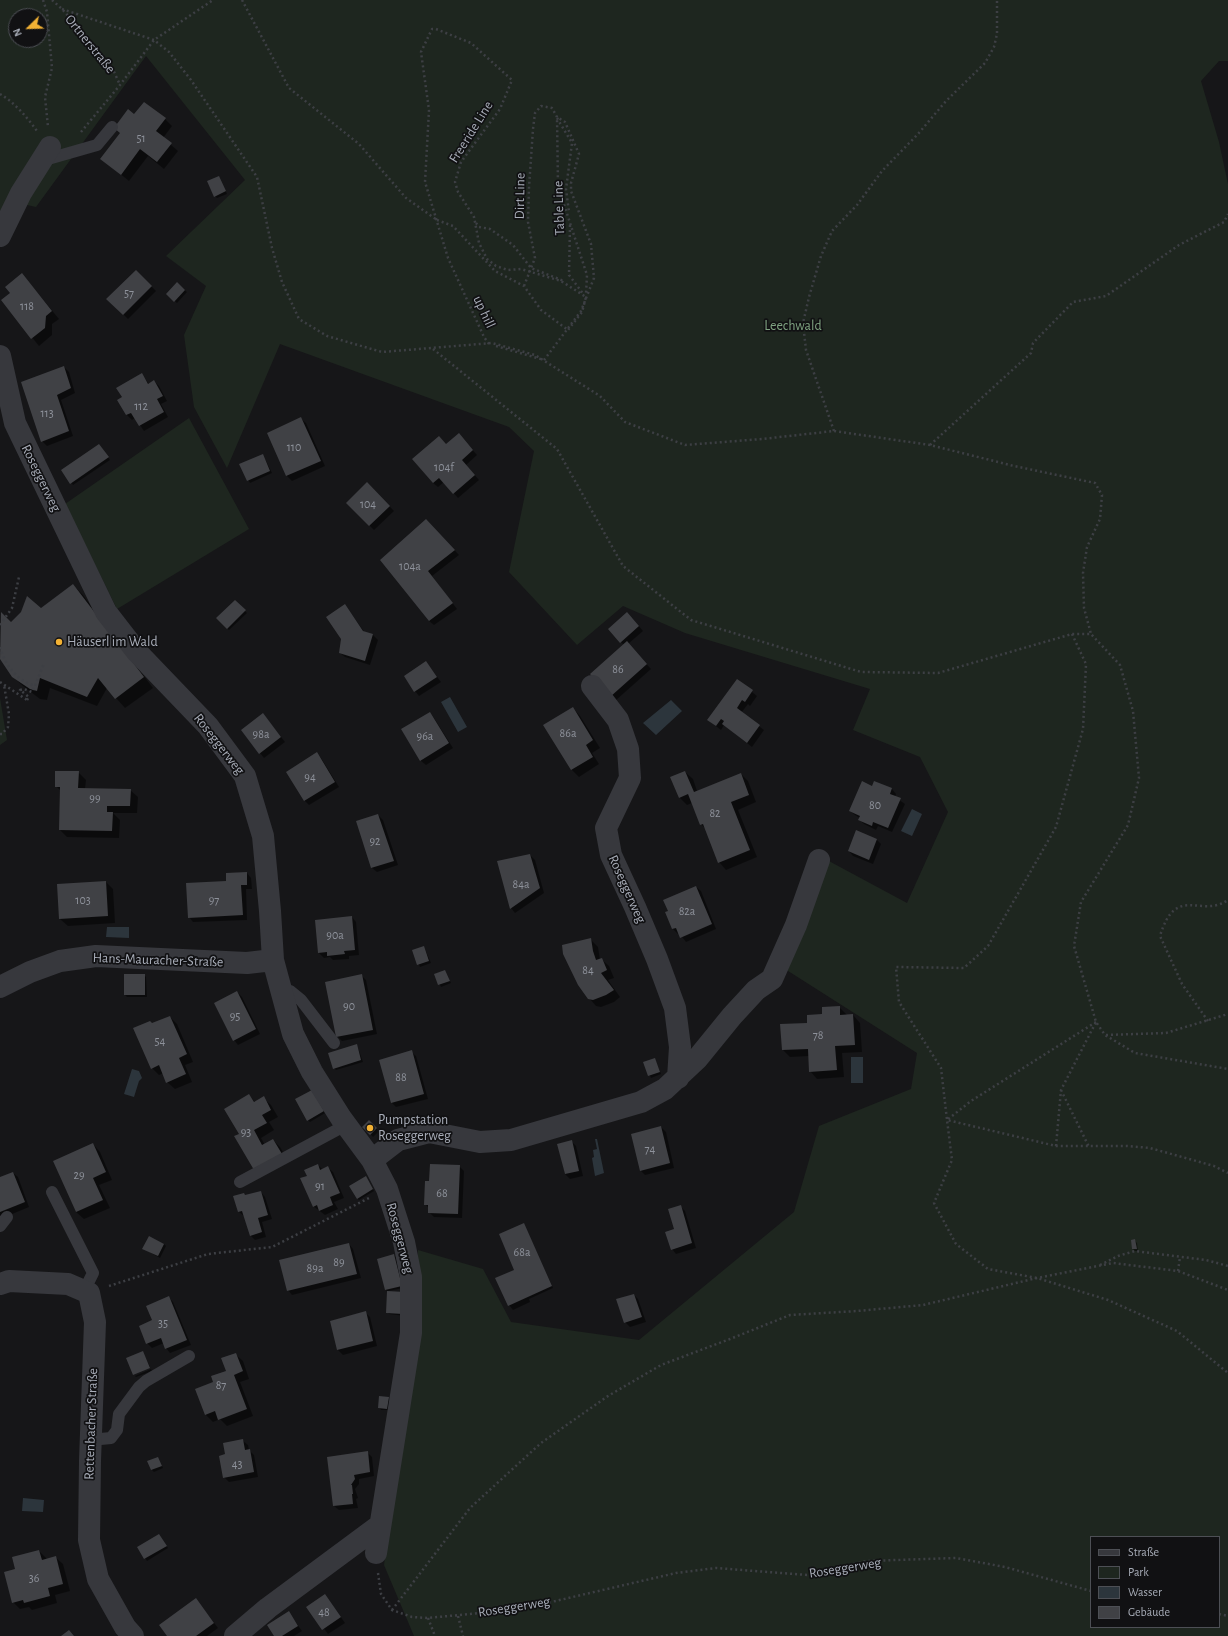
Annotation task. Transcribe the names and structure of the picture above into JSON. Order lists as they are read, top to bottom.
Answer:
{
  "streets": {
    "street": ["Roseggerweg", "Hans-Mauracher-Straße", "Rettenbacher Straße"],
    "path": [
      "Ortnerstraße",
      "Freeride Line",
      "Dirt Line",
      "Table Line",
      "up hill"
    ]
  },
  "crossings": [
    ["Dirt Line", "Table Line"],
    ["Roseggerweg", "Hans-Mauracher-Straße"]
  ],
  "parks": ["Leechwald"],
  "places": ["Häuserl im Wald", "Pumpstation Roseggerweg"],
  "house_numbers": [
    "51",
    "57",
    "118",
    "112",
    "113",
    "110",
    "104f",
    "104",
    "104a",
    "86",
    "86a",
    "98a",
    "96a",
    "94",
    "99",
    "80",
    "82",
    "92",
    "84a",
    "103",
    "97",
    "82a",
    "90a",
    "84",
    "90",
    "95",
    "78",
    "54",
    "88",
    "93",
    "74",
    "29",
    "91",
    "68",
    "68a",
    "89",
    "89a",
    "35",
    "87",
    "43",
    "36",
    "48"
  ],
  "legend": [
    "Straße",
    "Park",
    "Wasser",
    "Gebäude"
  ],
  "north": "bottom left"
}
